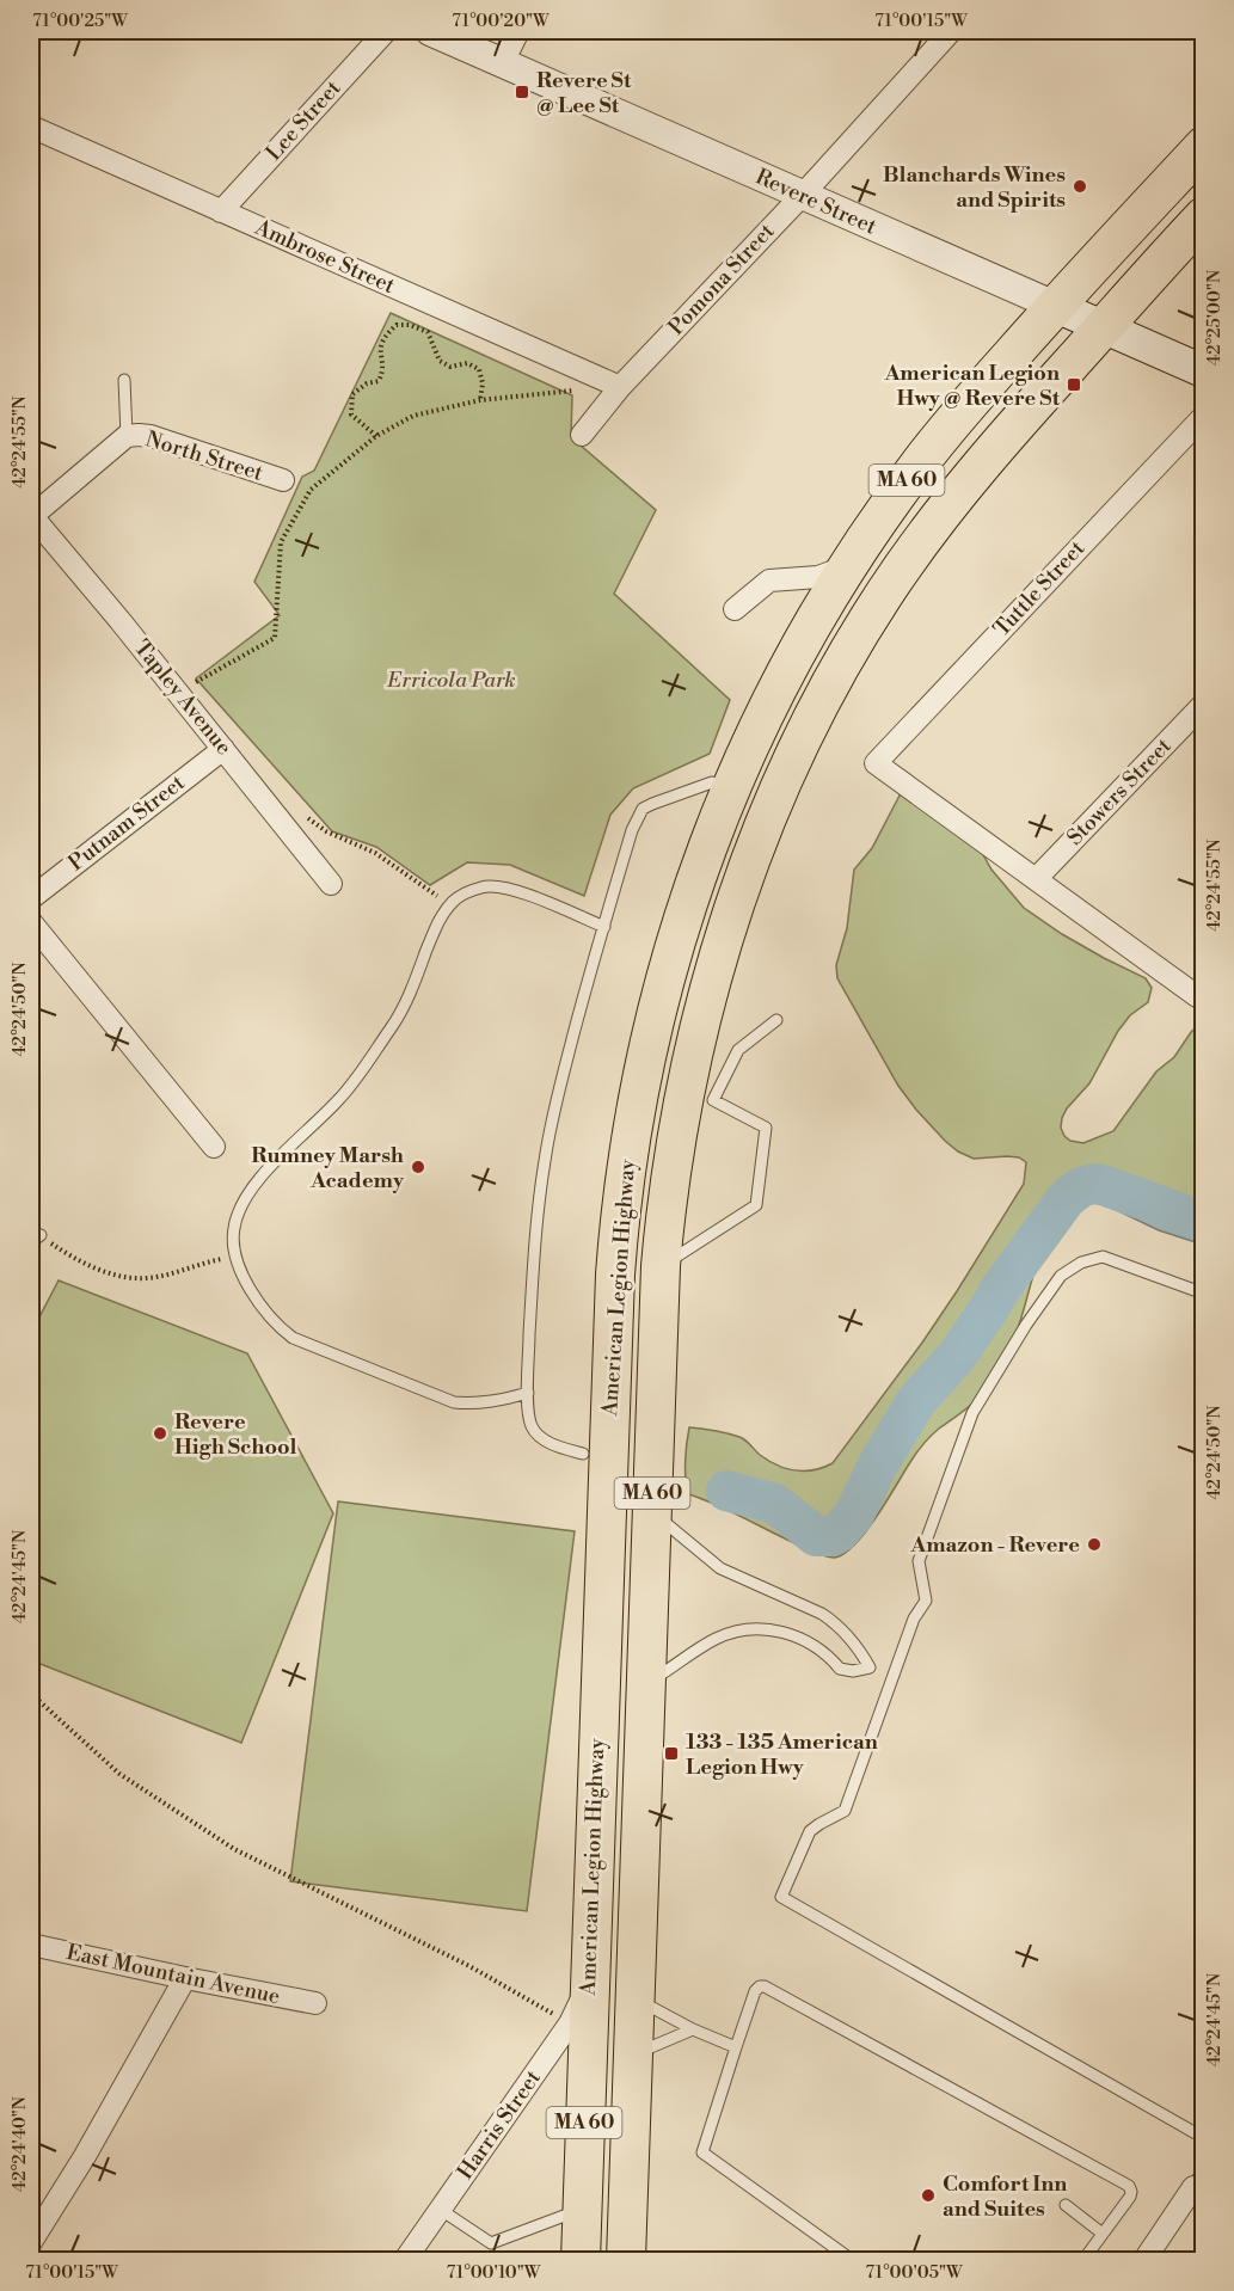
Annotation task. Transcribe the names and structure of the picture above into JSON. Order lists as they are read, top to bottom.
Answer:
{
  "streets": {
    "highway": ["MA 60", "American Legion Highway"],
    "main road": ["Revere Street"],
    "street": [
      "Lee Street",
      "Ambrose Street",
      "Pomona Street",
      "North Street",
      "Tuttle Street",
      "Tapley Avenue",
      "Stowers Street",
      "Putnam Street",
      "East Mountain Avenue",
      "Harris Street"
    ]
  },
  "crossings": [
    ["Lee Street", "Ambrose Street"],
    ["Revere Street", "Pomona Street"],
    ["Revere Street", "American Legion Highway"],
    ["Ambrose Street", "Pomona Street"],
    ["Tuttle Street", "Stowers Street"],
    ["Tapley Avenue", "Putnam Street"],
    ["American Legion Highway", "Harris Street"]
  ],
  "parks": ["Erricola Park"],
  "places": {
    "transit": ["Revere St @ Lee St", "American Legion Hwy @ Revere St", "133 - 135 American Legion Hwy"],
    "other": [
      "Blanchards Wines and Spirits",
      "Rumney Marsh Academy",
      "Revere High School",
      "Amazon - Revere",
      "Comfort Inn and Suites"
    ]
  },
  "coordinates": [
    "71°00'25\"W",
    "71°00'20\"W",
    "71°00'15\"W",
    "42°25'00\"N",
    "42°24'55\"N",
    "42°24'50\"N",
    "42°24'45\"N",
    "42°24'40\"N",
    "71°00'10\"W",
    "71°00'05\"W"
  ]
}
